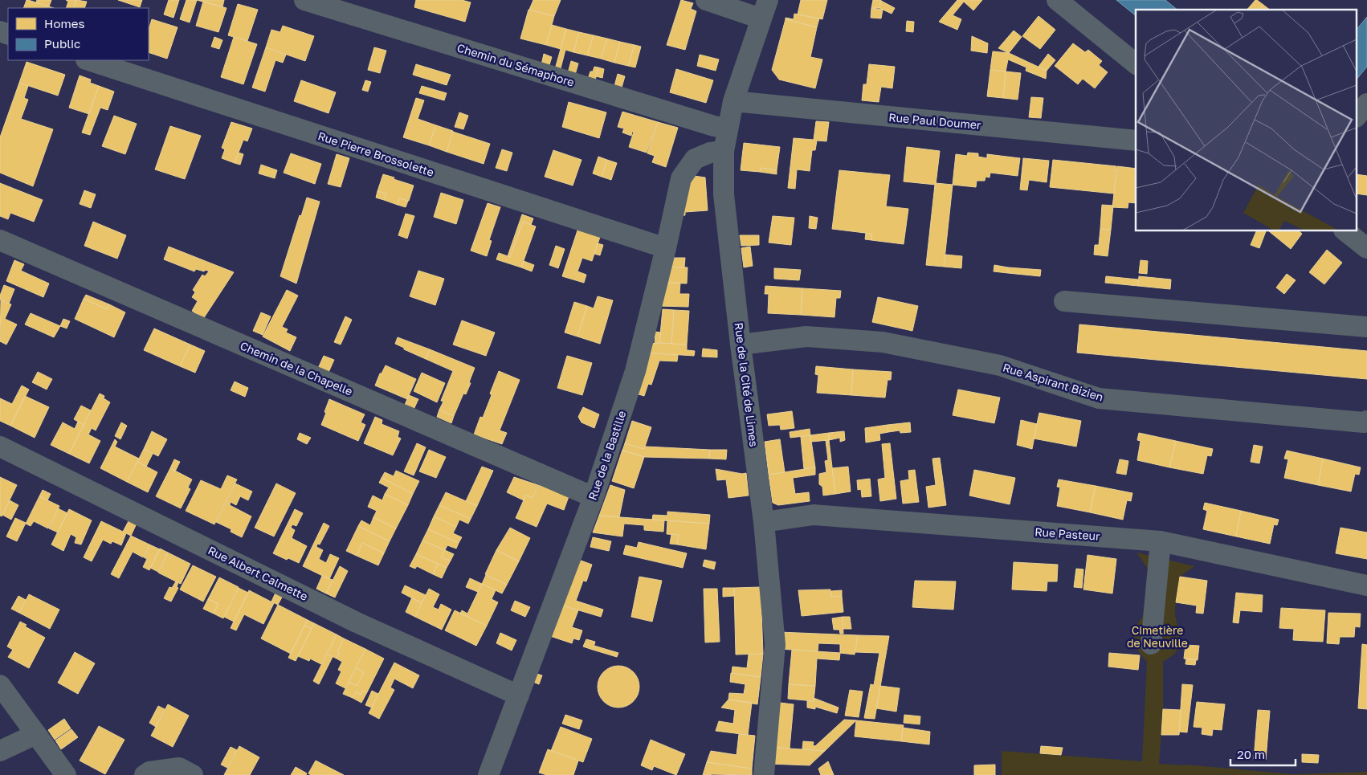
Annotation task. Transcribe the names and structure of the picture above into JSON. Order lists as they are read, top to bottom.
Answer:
{
  "streets": {
    "street": [
      "Chemin du Sémaphore",
      "Rue Paul Doumer",
      "Rue Pierre Brossolette",
      "Chemin de la Chapelle",
      "Rue Aspirant Bizien",
      "Rue de la Cité de Limes",
      "Rue de la Bastille",
      "Rue Pasteur",
      "Rue Albert Calmette"
    ]
  },
  "crossings": [
    ["Chemin du Sémaphore", "Rue de la Cité de Limes"],
    ["Rue Paul Doumer", "Rue de la Cité de Limes"],
    ["Rue Pierre Brossolette", "Rue de la Bastille"],
    ["Chemin de la Chapelle", "Rue de la Bastille"],
    ["Rue Aspirant Bizien", "Rue de la Cité de Limes"],
    ["Rue de la Cité de Limes", "Rue de la Bastille"],
    ["Rue de la Cité de Limes", "Rue Pasteur"],
    ["Rue de la Bastille", "Rue Albert Calmette"]
  ],
  "parks": ["Cimetière de Neuville"],
  "legend": ["Homes", "Public"],
  "scale_bar": "20 m"
}
